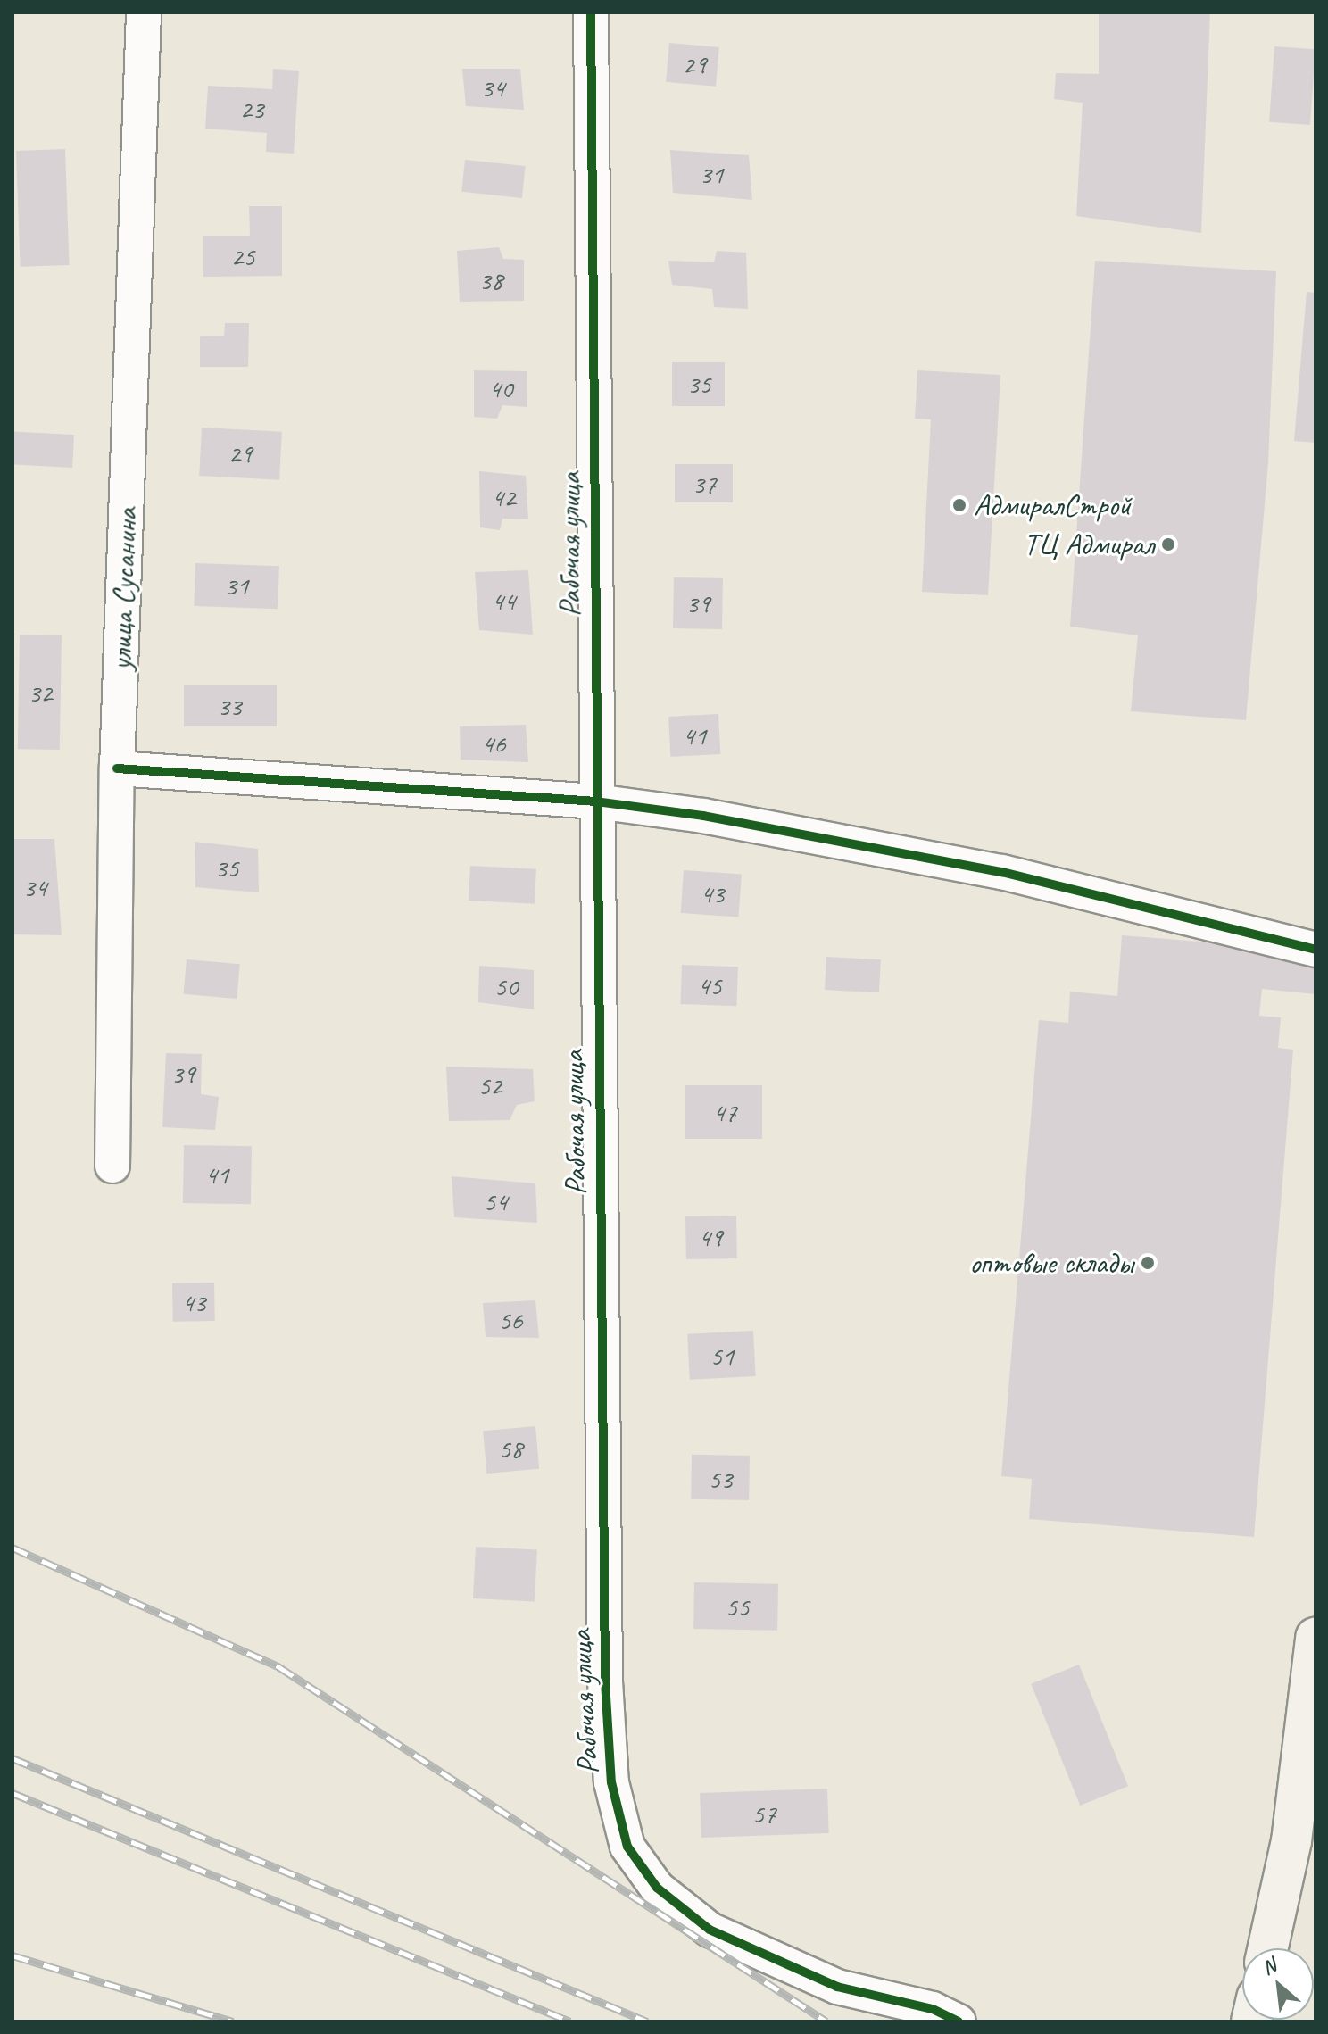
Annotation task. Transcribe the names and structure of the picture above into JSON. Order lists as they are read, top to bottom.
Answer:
{
  "streets": {
    "street": ["Рабочая улица", "улица Сусанина"]
  },
  "places": ["АдмиралСтрой", "ТЦ Адмирал", "оптовые склады"],
  "house_numbers": [
    "29",
    "34",
    "23",
    "31",
    "25",
    "38",
    "35",
    "40",
    "29",
    "37",
    "42",
    "31",
    "44",
    "39",
    "32",
    "33",
    "41",
    "46",
    "35",
    "34",
    "43",
    "45",
    "50",
    "39",
    "52",
    "47",
    "41",
    "54",
    "49",
    "43",
    "56",
    "51",
    "58",
    "53",
    "55",
    "57"
  ],
  "north": "top left"
}
